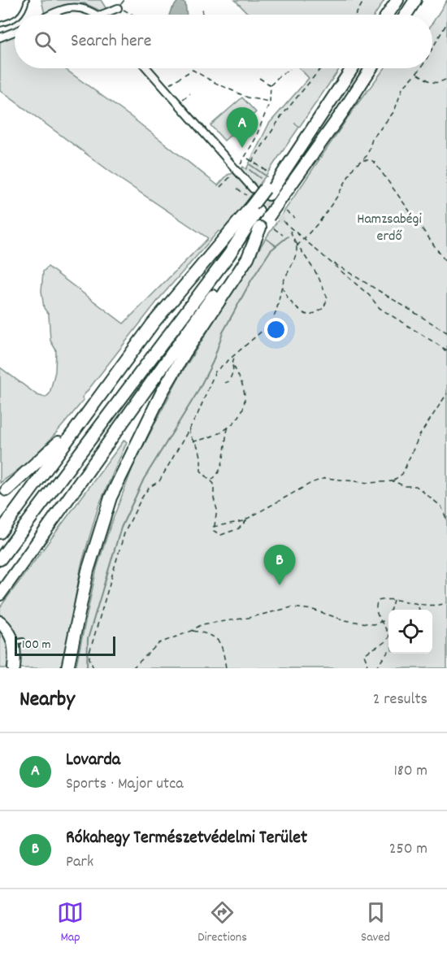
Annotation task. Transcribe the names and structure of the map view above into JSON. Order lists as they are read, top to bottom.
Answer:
{
  "parks": ["Hamzsabégi erdő"],
  "scale_bar": "100 m",
  "page": {
    "search": "Search here",
    "pins": ["A", "B"],
    "scale": "100 m",
    "heading": ["Nearby", "2 results"],
    "list": [
      {
        "mark": "A",
        "name": "Lovarda",
        "note": "Sports · Major utca",
        "value": "180 m"
      },
      {
        "mark": "B",
        "name": "Rókahegy Természetvédelmi Terület",
        "note": "Park",
        "value": "250 m"
      }
    ],
    "nav": ["Map", "Directions", "Saved"]
  }
}
